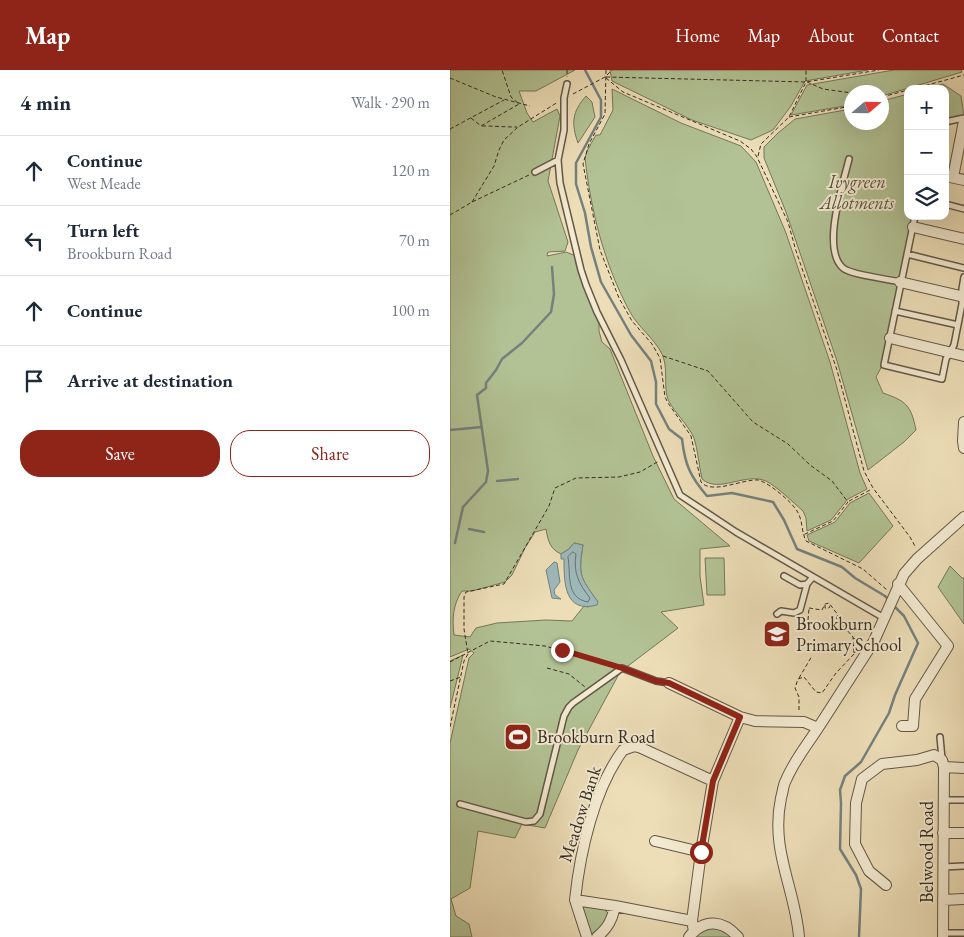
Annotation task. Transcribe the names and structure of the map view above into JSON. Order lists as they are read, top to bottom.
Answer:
{
  "streets": {
    "street": ["Meadow Bank", "Belwood Road"]
  },
  "parks": ["Ivygreen Allotments"],
  "places": {
    "school or university": ["Brookburn Primary School"],
    "sports": ["Brookburn Road"]
  },
  "north": "right",
  "page": {
    "header": "Map",
    "nav": [
      "Home",
      "Map",
      "About",
      "Contact"
    ],
    "heading": ["4 min", "Walk · 290 m"],
    "map_buttons": ["+", "−"],
    "list": [
      ["Continue", "West Meade", "120 m"],
      ["Turn left", "Brookburn Road", "70 m"],
      ["Continue", "100 m"],
      "Arrive at destination"
    ],
    "buttons": ["Save", "Share"]
  }
}
